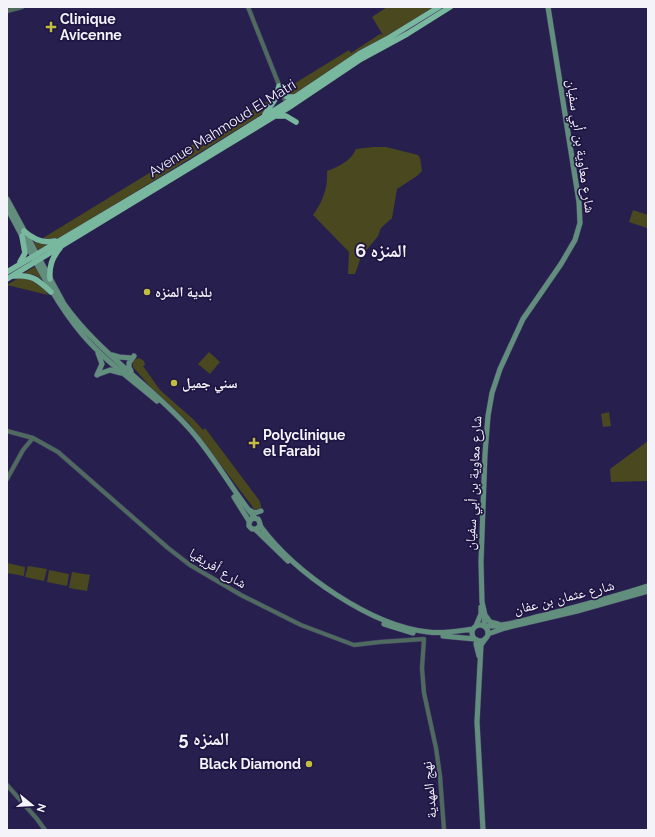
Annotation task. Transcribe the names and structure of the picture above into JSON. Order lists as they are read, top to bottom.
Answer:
{
  "streets": {
    "highway": ["Avenue Mahmoud El Matri"],
    "main road": ["شارع معاوية بن أبي سفيان", "شارع عثمان بن عفان"],
    "street": ["شارع أفريقيا", "نهج المهدية"]
  },
  "crossings": [
    ["شارع معاوية بن أبي سفيان", "شارع عثمان بن عفان"],
    ["شارع أفريقيا", "نهج المهدية"]
  ],
  "districts": ["المنزه 6", "المنزه 5"],
  "places": {
    "health": ["Clinique Avicenne", "Polyclinique el Farabi"],
    "other": ["بلدية المنزه", "سني جميل", "Black Diamond"]
  },
  "north": "right"
}
